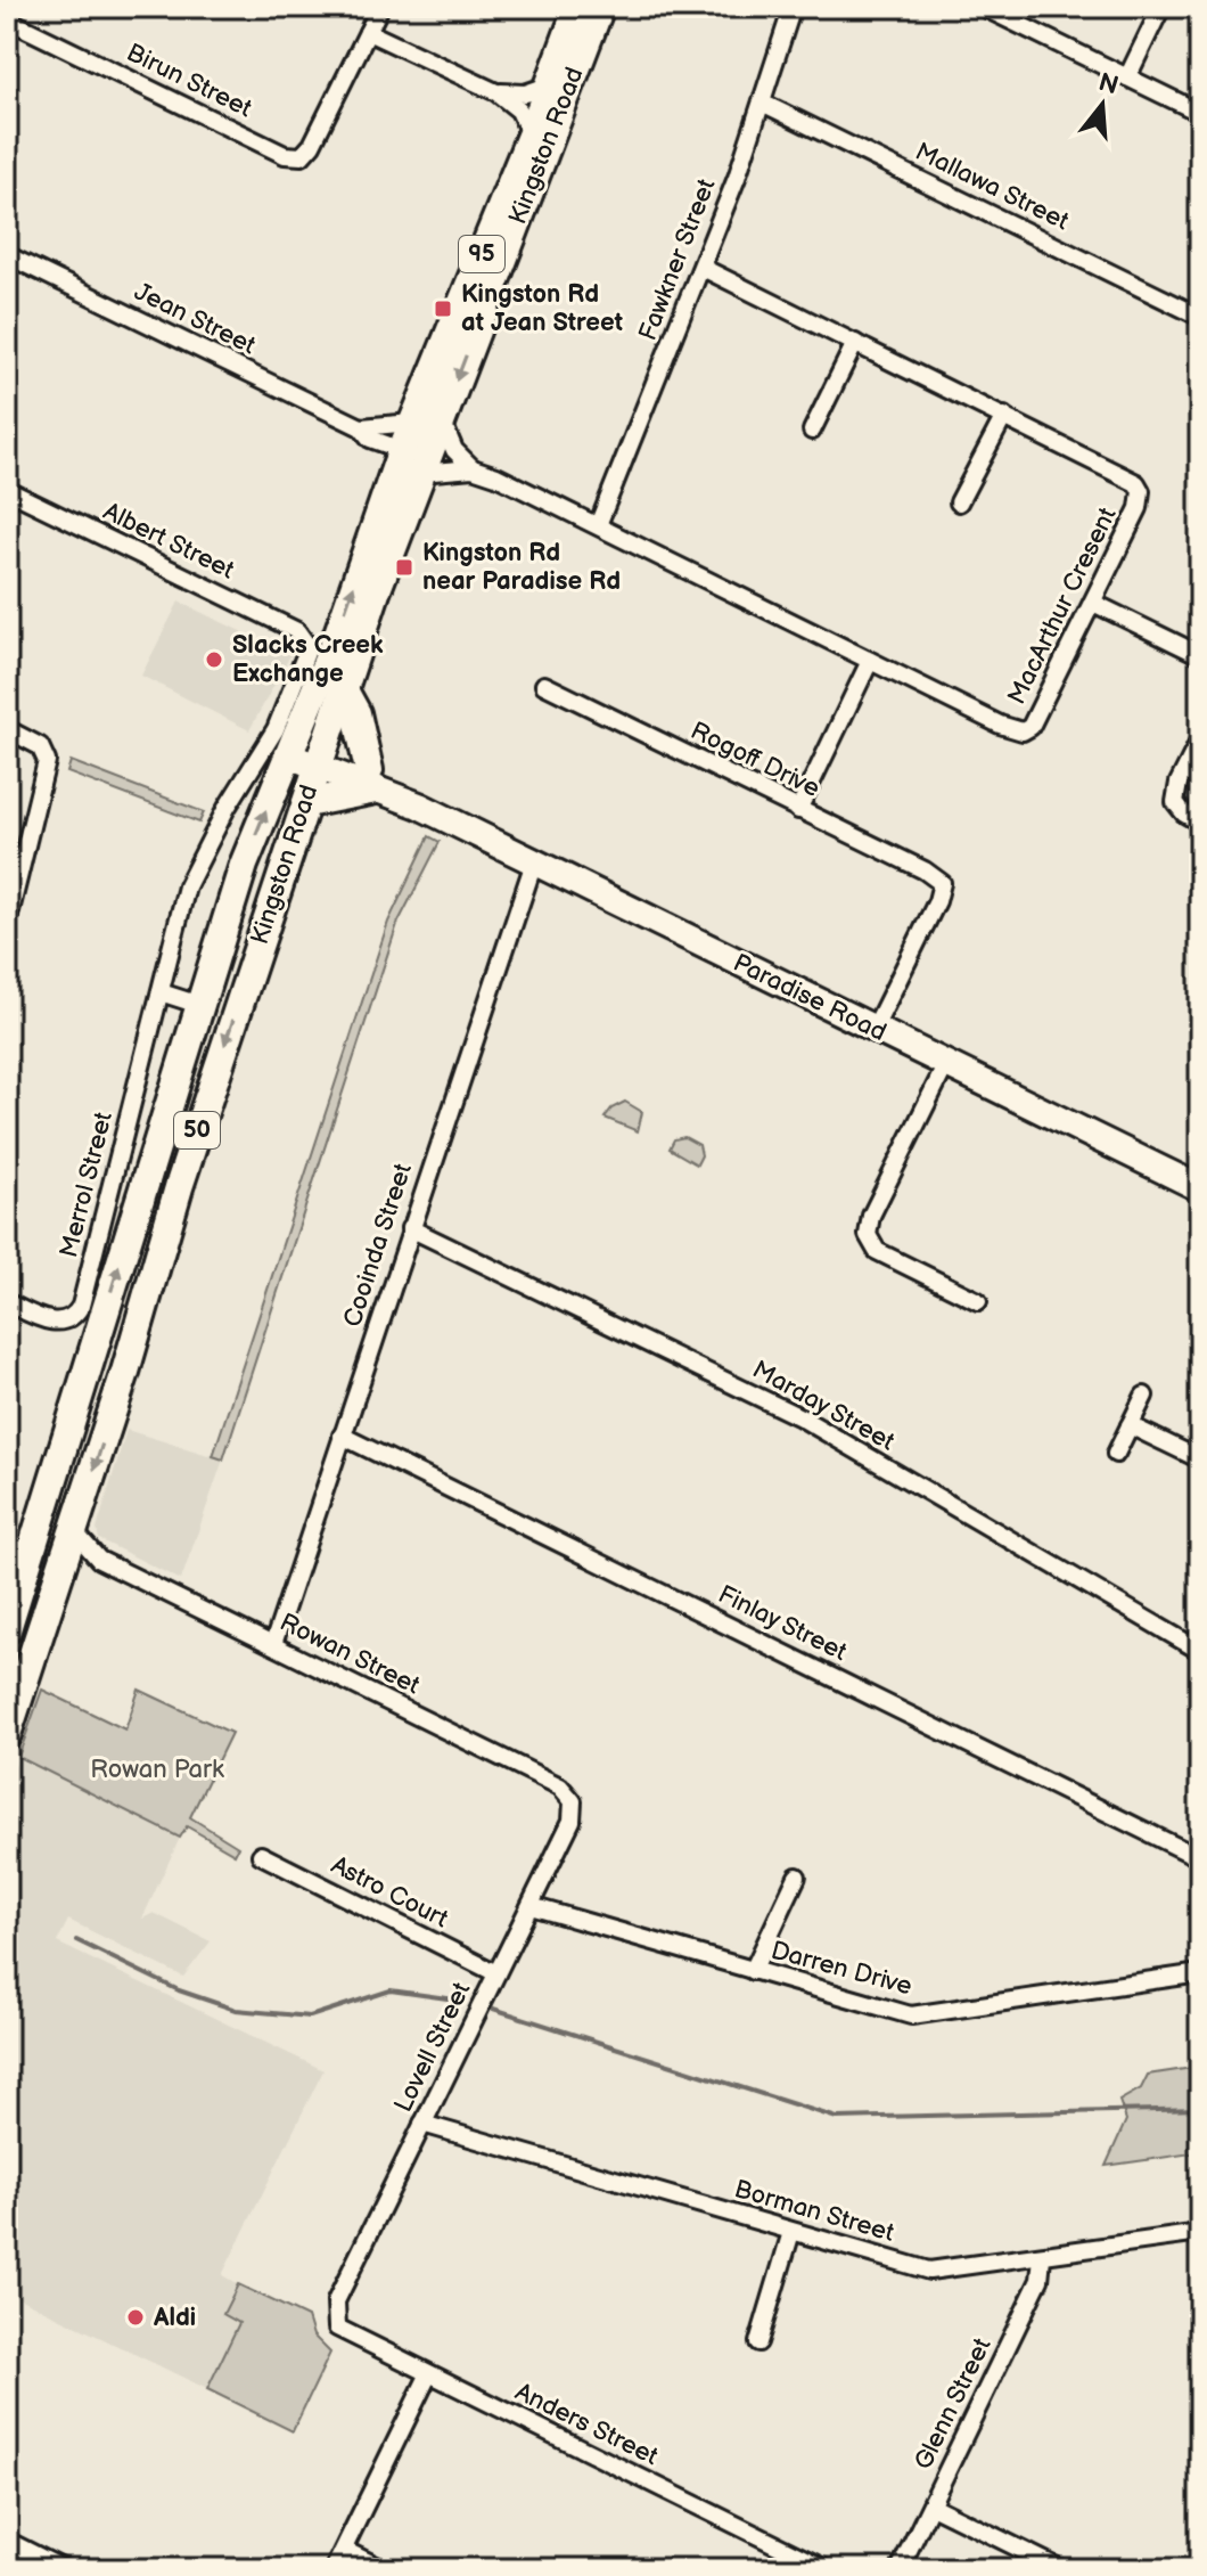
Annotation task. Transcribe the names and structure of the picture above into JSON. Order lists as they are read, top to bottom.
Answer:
{
  "streets": {
    "main road": [
      "Kingston Road",
      "95",
      "Paradise Road",
      "50"
    ],
    "street": [
      "Birun Street",
      "Mallawa Street",
      "Fawkner Street",
      "Jean Street",
      "Albert Street",
      "MacArthur Cresent",
      "Rogoff Drive",
      "Merrol Street",
      "Cooinda Street",
      "Marday Street",
      "Finlay Street",
      "Rowan Street",
      "Astro Court",
      "Darren Drive",
      "Lovell Street",
      "Borman Street",
      "Glenn Street",
      "Anders Street"
    ]
  },
  "crossings": [
    ["Kingston Road", "Jean Street"],
    ["Kingston Road", "MacArthur Cresent"],
    ["Kingston Road", "Paradise Road"],
    ["Kingston Road", "Rowan Street"],
    ["Mallawa Street", "Fawkner Street"],
    ["Fawkner Street", "MacArthur Cresent"],
    ["Albert Street", "Merrol Street"],
    ["Rogoff Drive", "Paradise Road"],
    ["Paradise Road", "Cooinda Street"],
    ["Cooinda Street", "Marday Street"],
    ["Cooinda Street", "Finlay Street"],
    ["Cooinda Street", "Rowan Street"],
    ["Rowan Street", "Lovell Street"],
    ["Astro Court", "Lovell Street"],
    ["Darren Drive", "Lovell Street"],
    ["Lovell Street", "Borman Street"],
    ["Lovell Street", "Anders Street"],
    ["Borman Street", "Glenn Street"]
  ],
  "parks": ["Rowan Park"],
  "places": {
    "transit": ["Kingston Rd at Jean Street", "Kingston Rd near Paradise Rd"],
    "other": ["Slacks Creek Exchange", "Aldi"]
  },
  "north": "top"
}
